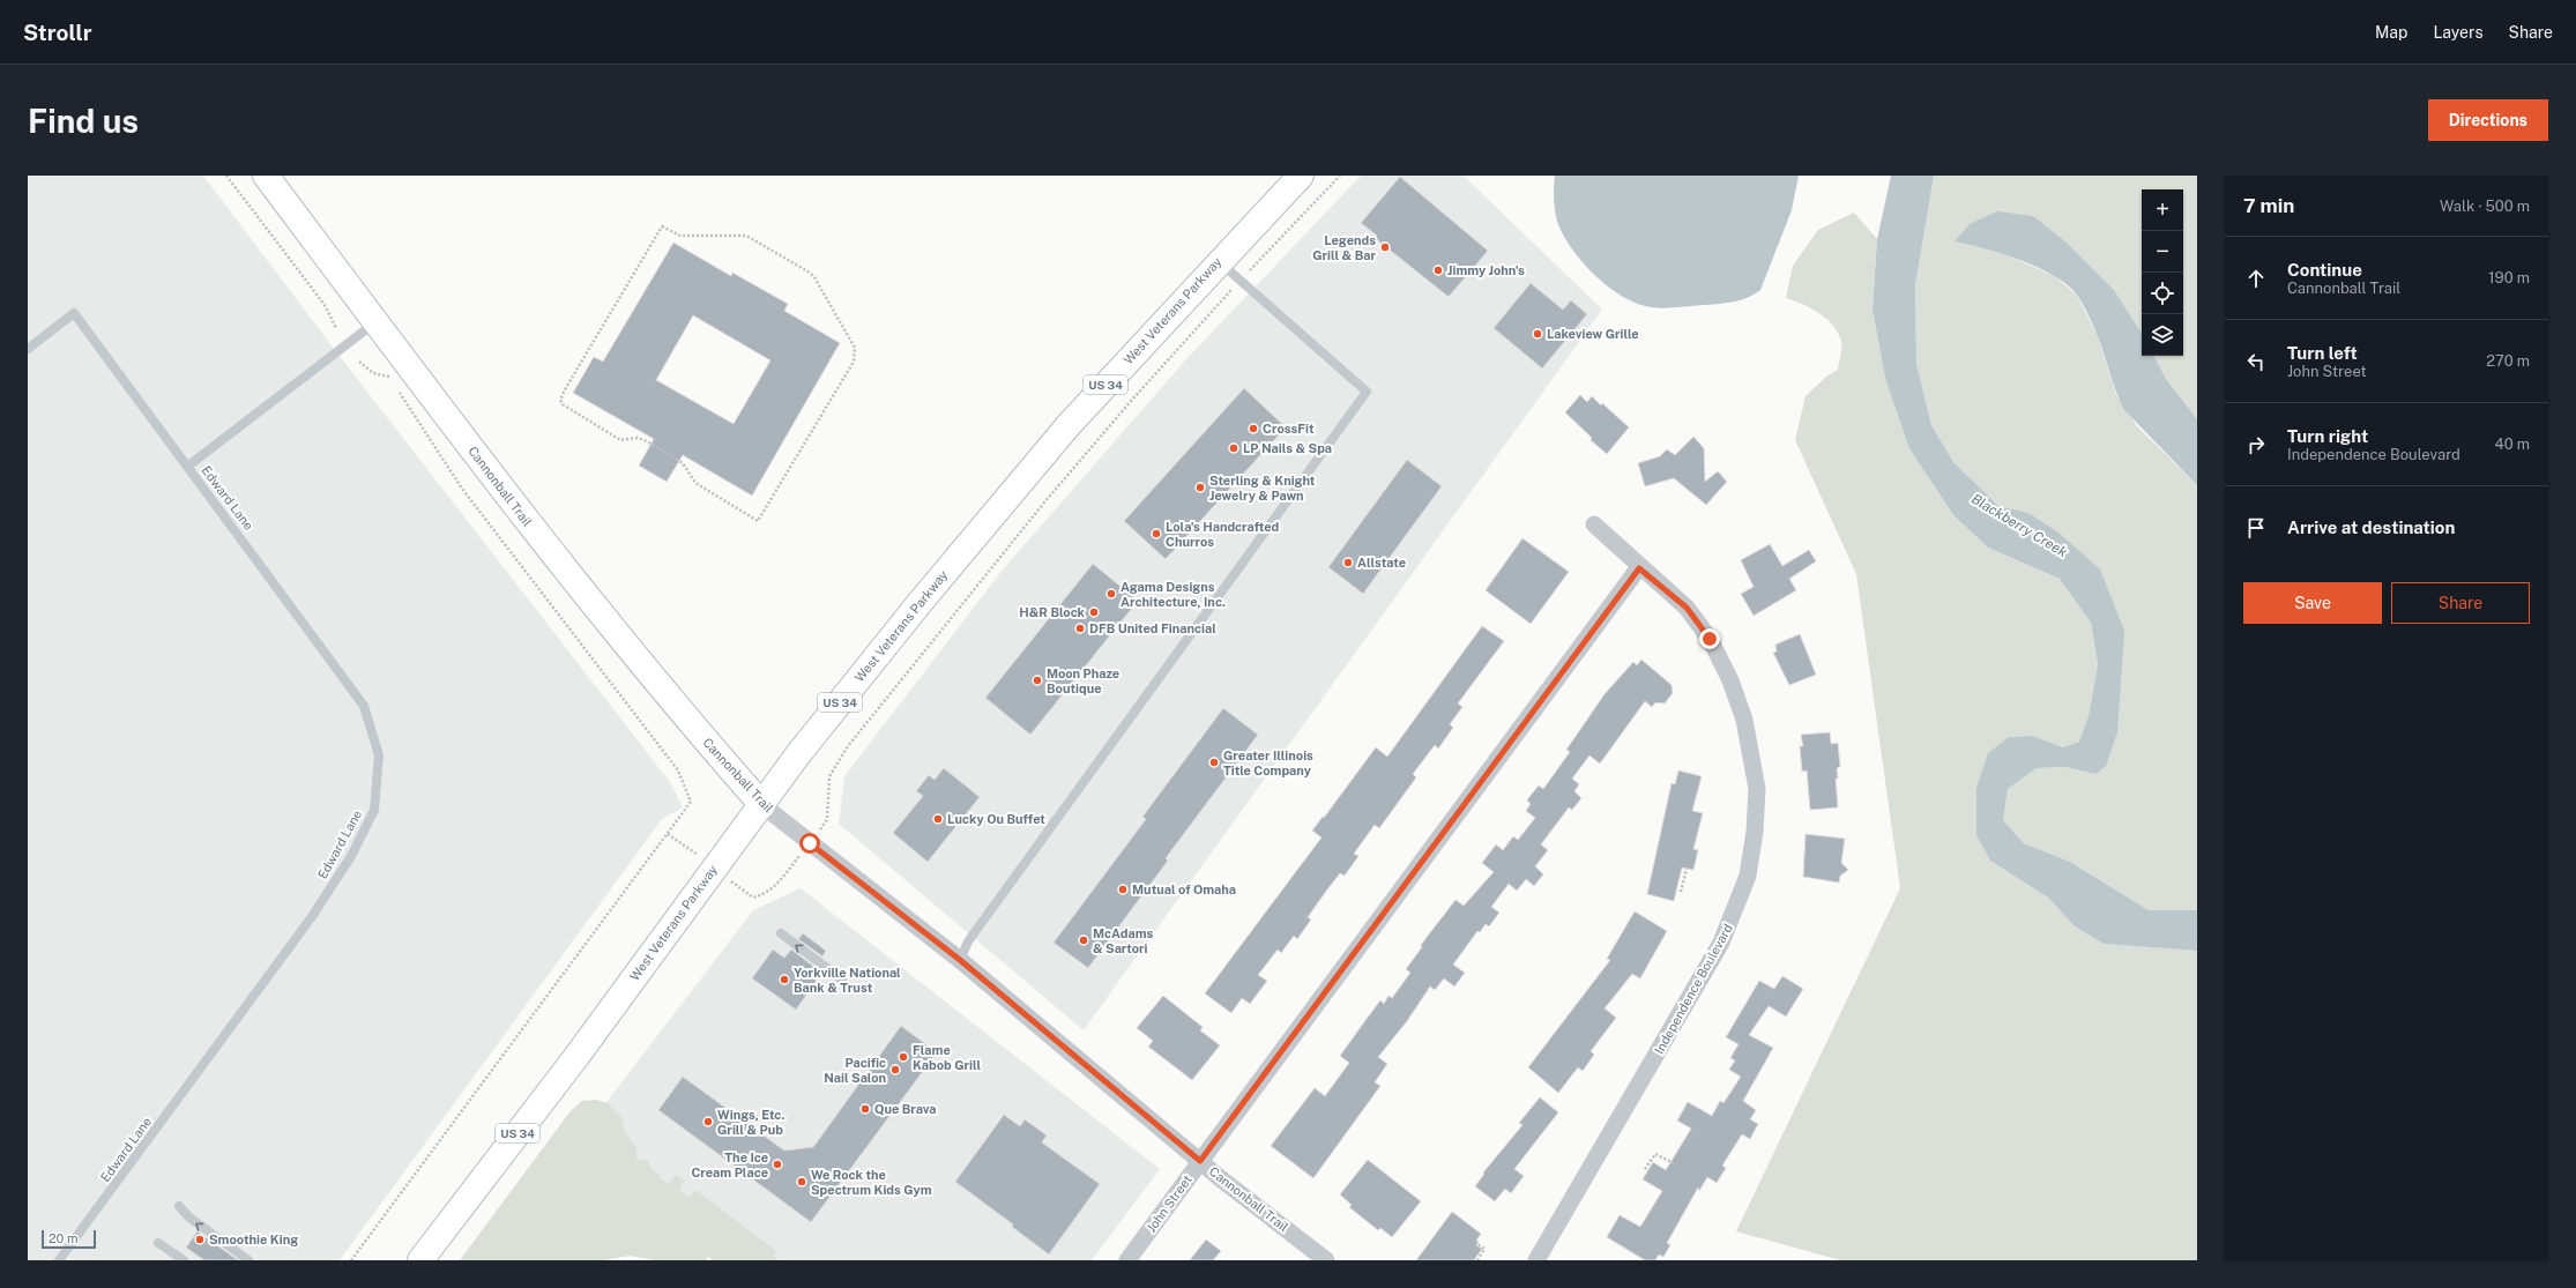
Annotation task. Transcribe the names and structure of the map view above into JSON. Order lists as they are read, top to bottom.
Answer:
{
  "streets": {
    "main road": ["West Veterans Parkway", "US 34", "Cannonball Trail"],
    "street": ["Independence Boulevard", "John Street"],
    "lane": ["Edward Lane"]
  },
  "crossings": [
    ["West Veterans Parkway", "Cannonball Trail"],
    ["Cannonball Trail", "John Street"],
    ["Independence Boulevard", "John Street"]
  ],
  "water": ["Blackberry Creek"],
  "places": [
    "Legends Grill & Bar",
    "Jimmy John's",
    "Lakeview Grille",
    "CrossFit",
    "LP Nails & Spa",
    "Sterling & Knight Jewelry & Pawn",
    "Lola's Handcrafted Churros",
    "Allstate",
    "Agama Designs Architecture, Inc.",
    "H&R Block",
    "DFB United Financial",
    "Moon Phaze Boutique",
    "Greater Illinois Title Company",
    "Lucky Ou Buffet",
    "Mutual of Omaha",
    "McAdams & Sartori",
    "Yorkville National Bank & Trust",
    "Flame Kabob Grill",
    "Pacific Nail Salon",
    "Que Brava",
    "Wings, Etc. Grill & Pub",
    "The Ice Cream Place",
    "We Rock the Spectrum Kids Gym",
    "Smoothie King"
  ],
  "scale_bar": "20 m",
  "page": {
    "header": "Strollr",
    "nav": ["Map", "Layers", "Share"],
    "buttons": [
      "Directions",
      ["Save", "Share"]
    ],
    "title": "Find us",
    "heading": ["7 min", "Walk · 500 m"],
    "map_buttons": ["+", "−"],
    "list": [
      ["Continue", "Cannonball Trail", "190 m"],
      ["Turn left", "John Street", "270 m"],
      ["Turn right", "Independence Boulevard", "40 m"],
      "Arrive at destination"
    ],
    "scale": "20 m"
  }
}
